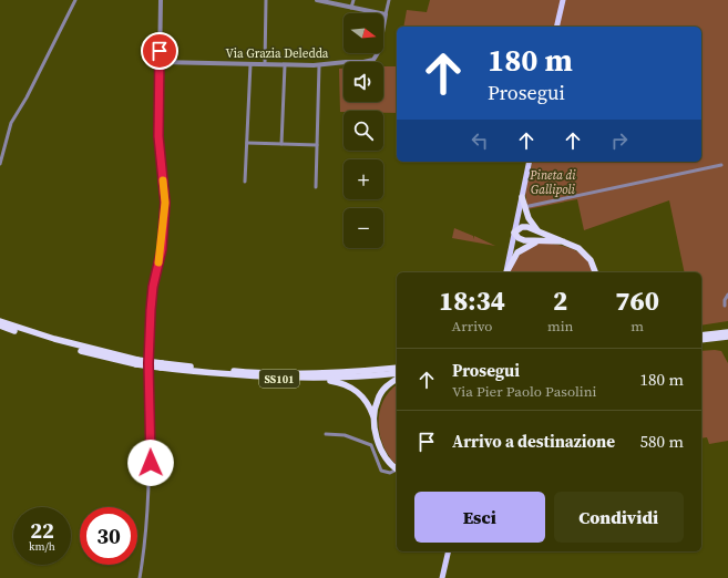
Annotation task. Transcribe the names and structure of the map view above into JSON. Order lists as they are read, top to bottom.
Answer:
{
  "streets": {
    "highway": ["SS101"],
    "street": ["Via Grazia Deledda"]
  },
  "parks": ["Pineta di Gallipoli"],
  "north": "right",
  "page": {
    "map_buttons": ["+", "−"],
    "turn": ["180 m", "Prosegui"],
    "eta": [
      "18:34",
      "Arrivo",
      "2",
      "min",
      "760",
      "m"
    ],
    "list": [
      {
        "name": "Prosegui",
        "note": "Via Pier Paolo Pasolini",
        "value": "180 m"
      },
      {
        "name": "Arrivo a destinazione",
        "value": "580 m"
      }
    ],
    "buttons": ["Esci", "Condividi"],
    "speed": "22 km/h",
    "limit": "30"
  }
}
